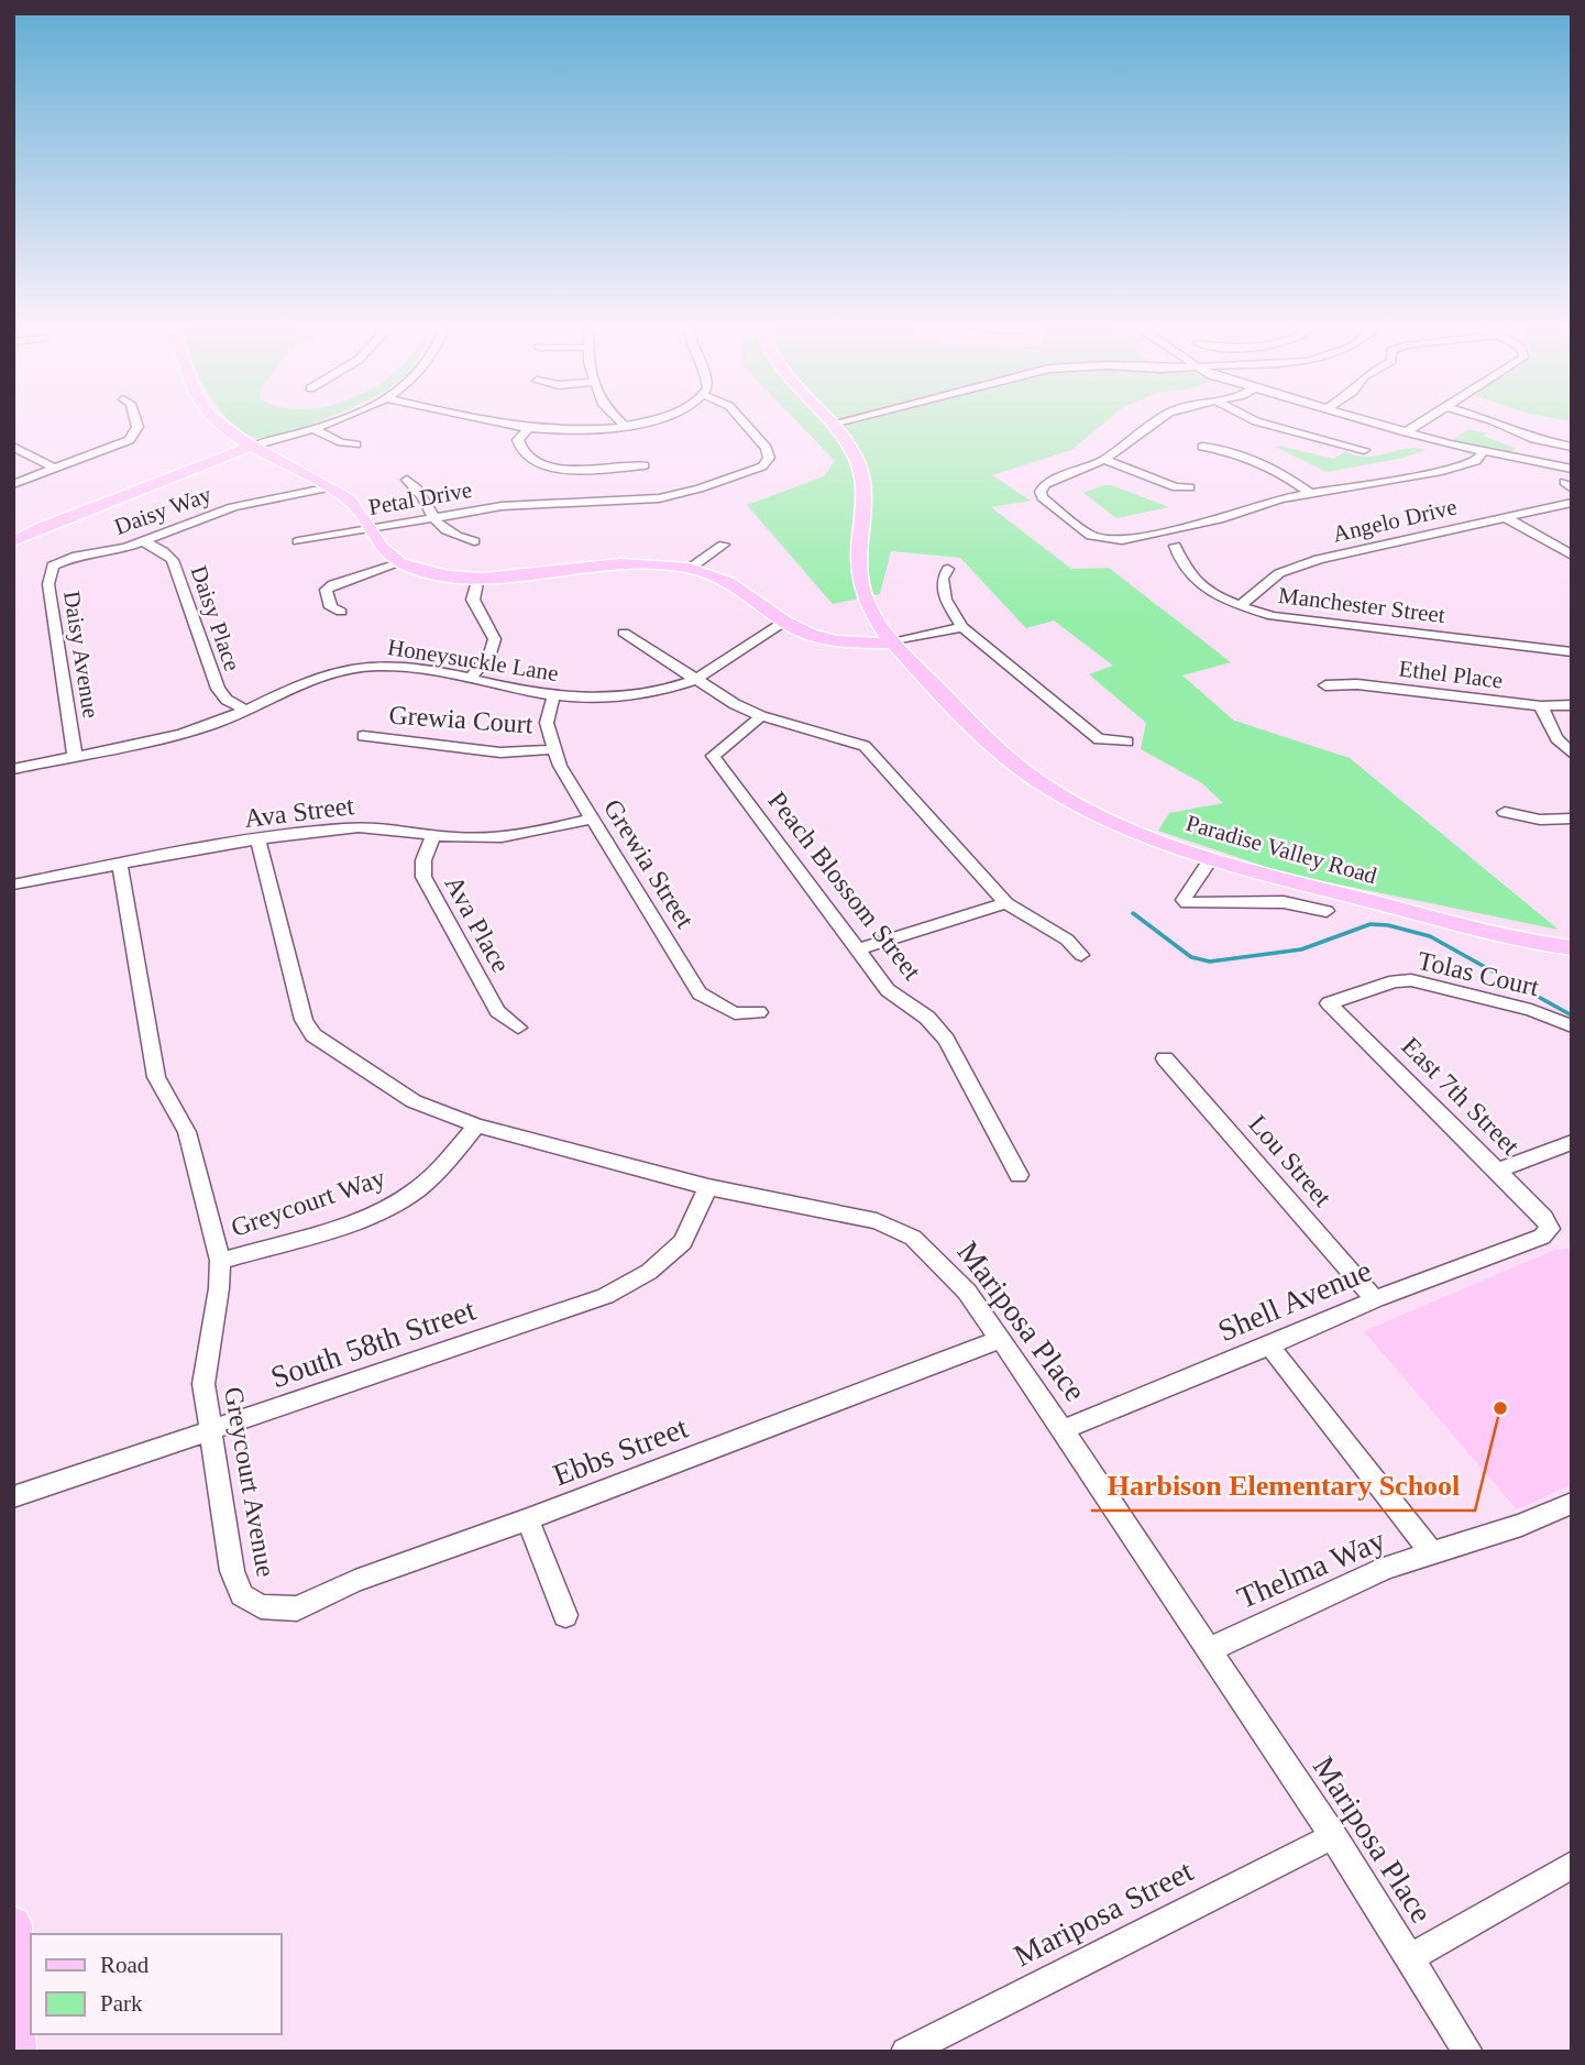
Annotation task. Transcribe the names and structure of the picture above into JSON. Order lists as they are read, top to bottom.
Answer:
{
  "streets": {
    "main road": ["Paradise Valley Road"],
    "street": [
      "Petal Drive",
      "Daisy Way",
      "Angelo Drive",
      "Manchester Street",
      "Daisy Place",
      "Daisy Avenue",
      "Honeysuckle Lane",
      "Ethel Place",
      "Grewia Court",
      "Ava Street",
      "Grewia Street",
      "Peach Blossom Street",
      "Ava Place",
      "Tolas Court",
      "East 7th Street",
      "Lou Street",
      "Greycourt Way",
      "Shell Avenue",
      "Mariposa Place",
      "South 58th Street",
      "Ebbs Street",
      "Greycourt Avenue",
      "Thelma Way",
      "Mariposa Street"
    ]
  },
  "crossings": [
    ["Daisy Way", "Daisy Place"],
    ["Daisy Way", "Daisy Avenue"],
    ["Angelo Drive", "Manchester Street"],
    ["Daisy Place", "Honeysuckle Lane"],
    ["Daisy Avenue", "Honeysuckle Lane"],
    ["Honeysuckle Lane", "Grewia Street"],
    ["Grewia Court", "Grewia Street"],
    ["Ava Street", "Grewia Street"],
    ["Ava Street", "Ava Place"],
    ["Ava Street", "Mariposa Place"],
    ["Ava Street", "Greycourt Avenue"],
    ["Tolas Court", "East 7th Street"],
    ["East 7th Street", "Shell Avenue"],
    ["Lou Street", "Shell Avenue"],
    ["Greycourt Way", "Mariposa Place"],
    ["Greycourt Way", "Greycourt Avenue"],
    ["Shell Avenue", "Mariposa Place"],
    ["Mariposa Place", "South 58th Street"],
    ["Mariposa Place", "Ebbs Street"],
    ["Mariposa Place", "Thelma Way"],
    ["Mariposa Place", "Mariposa Street"],
    ["South 58th Street", "Greycourt Avenue"],
    ["Ebbs Street", "Greycourt Avenue"]
  ],
  "places": ["Harbison Elementary School"],
  "legend": ["Road", "Park"]
}
